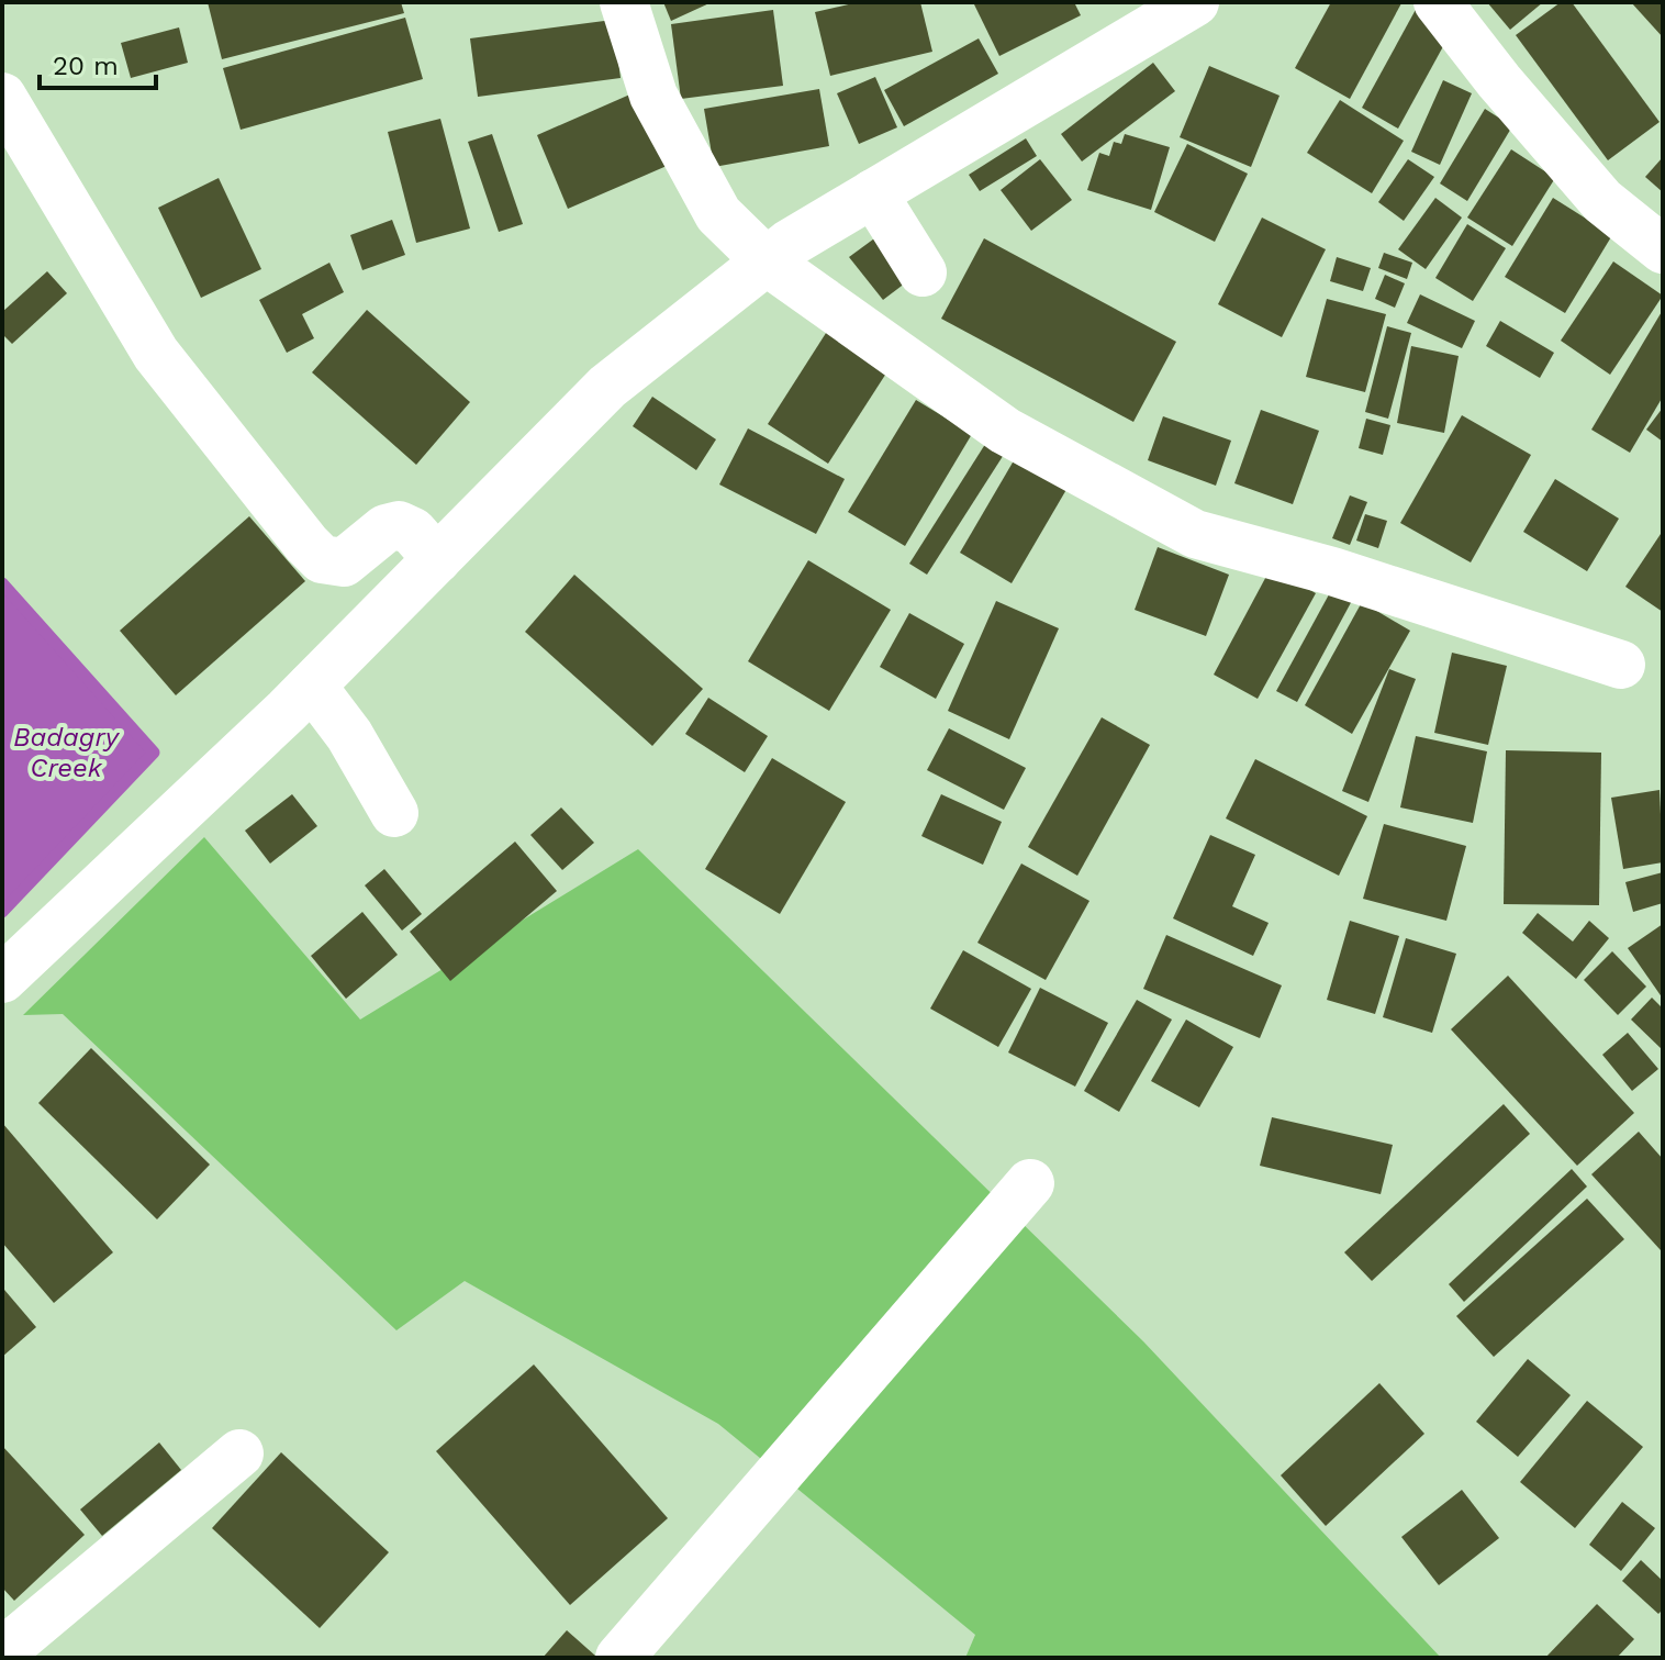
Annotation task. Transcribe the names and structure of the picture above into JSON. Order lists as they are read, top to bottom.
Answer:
{
  "water": ["Badagry Creek"],
  "scale_bar": "20 m"
}
